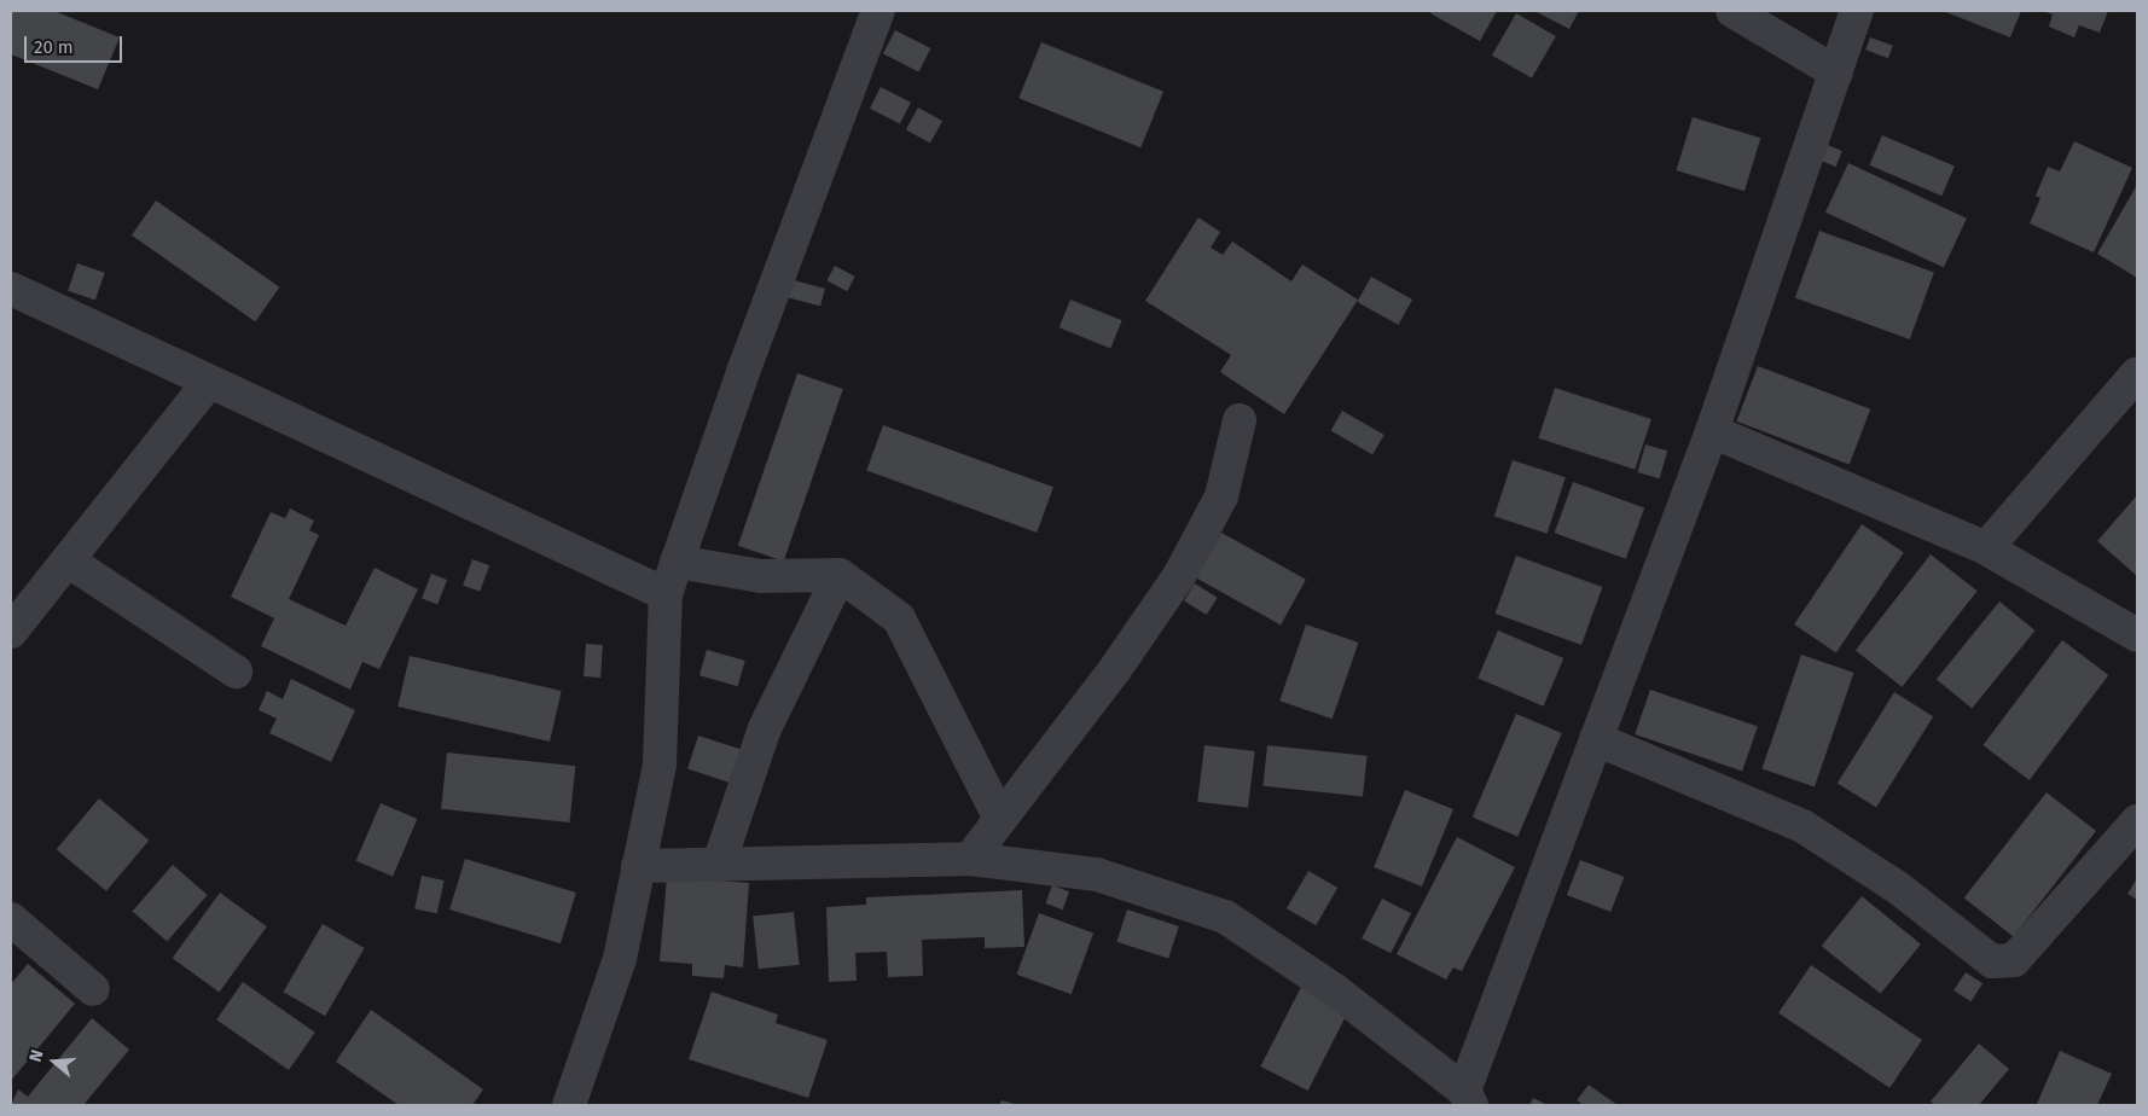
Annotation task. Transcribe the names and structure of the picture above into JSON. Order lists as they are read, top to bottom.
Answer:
{
  "scale_bar": "20 m",
  "north": "left"
}
